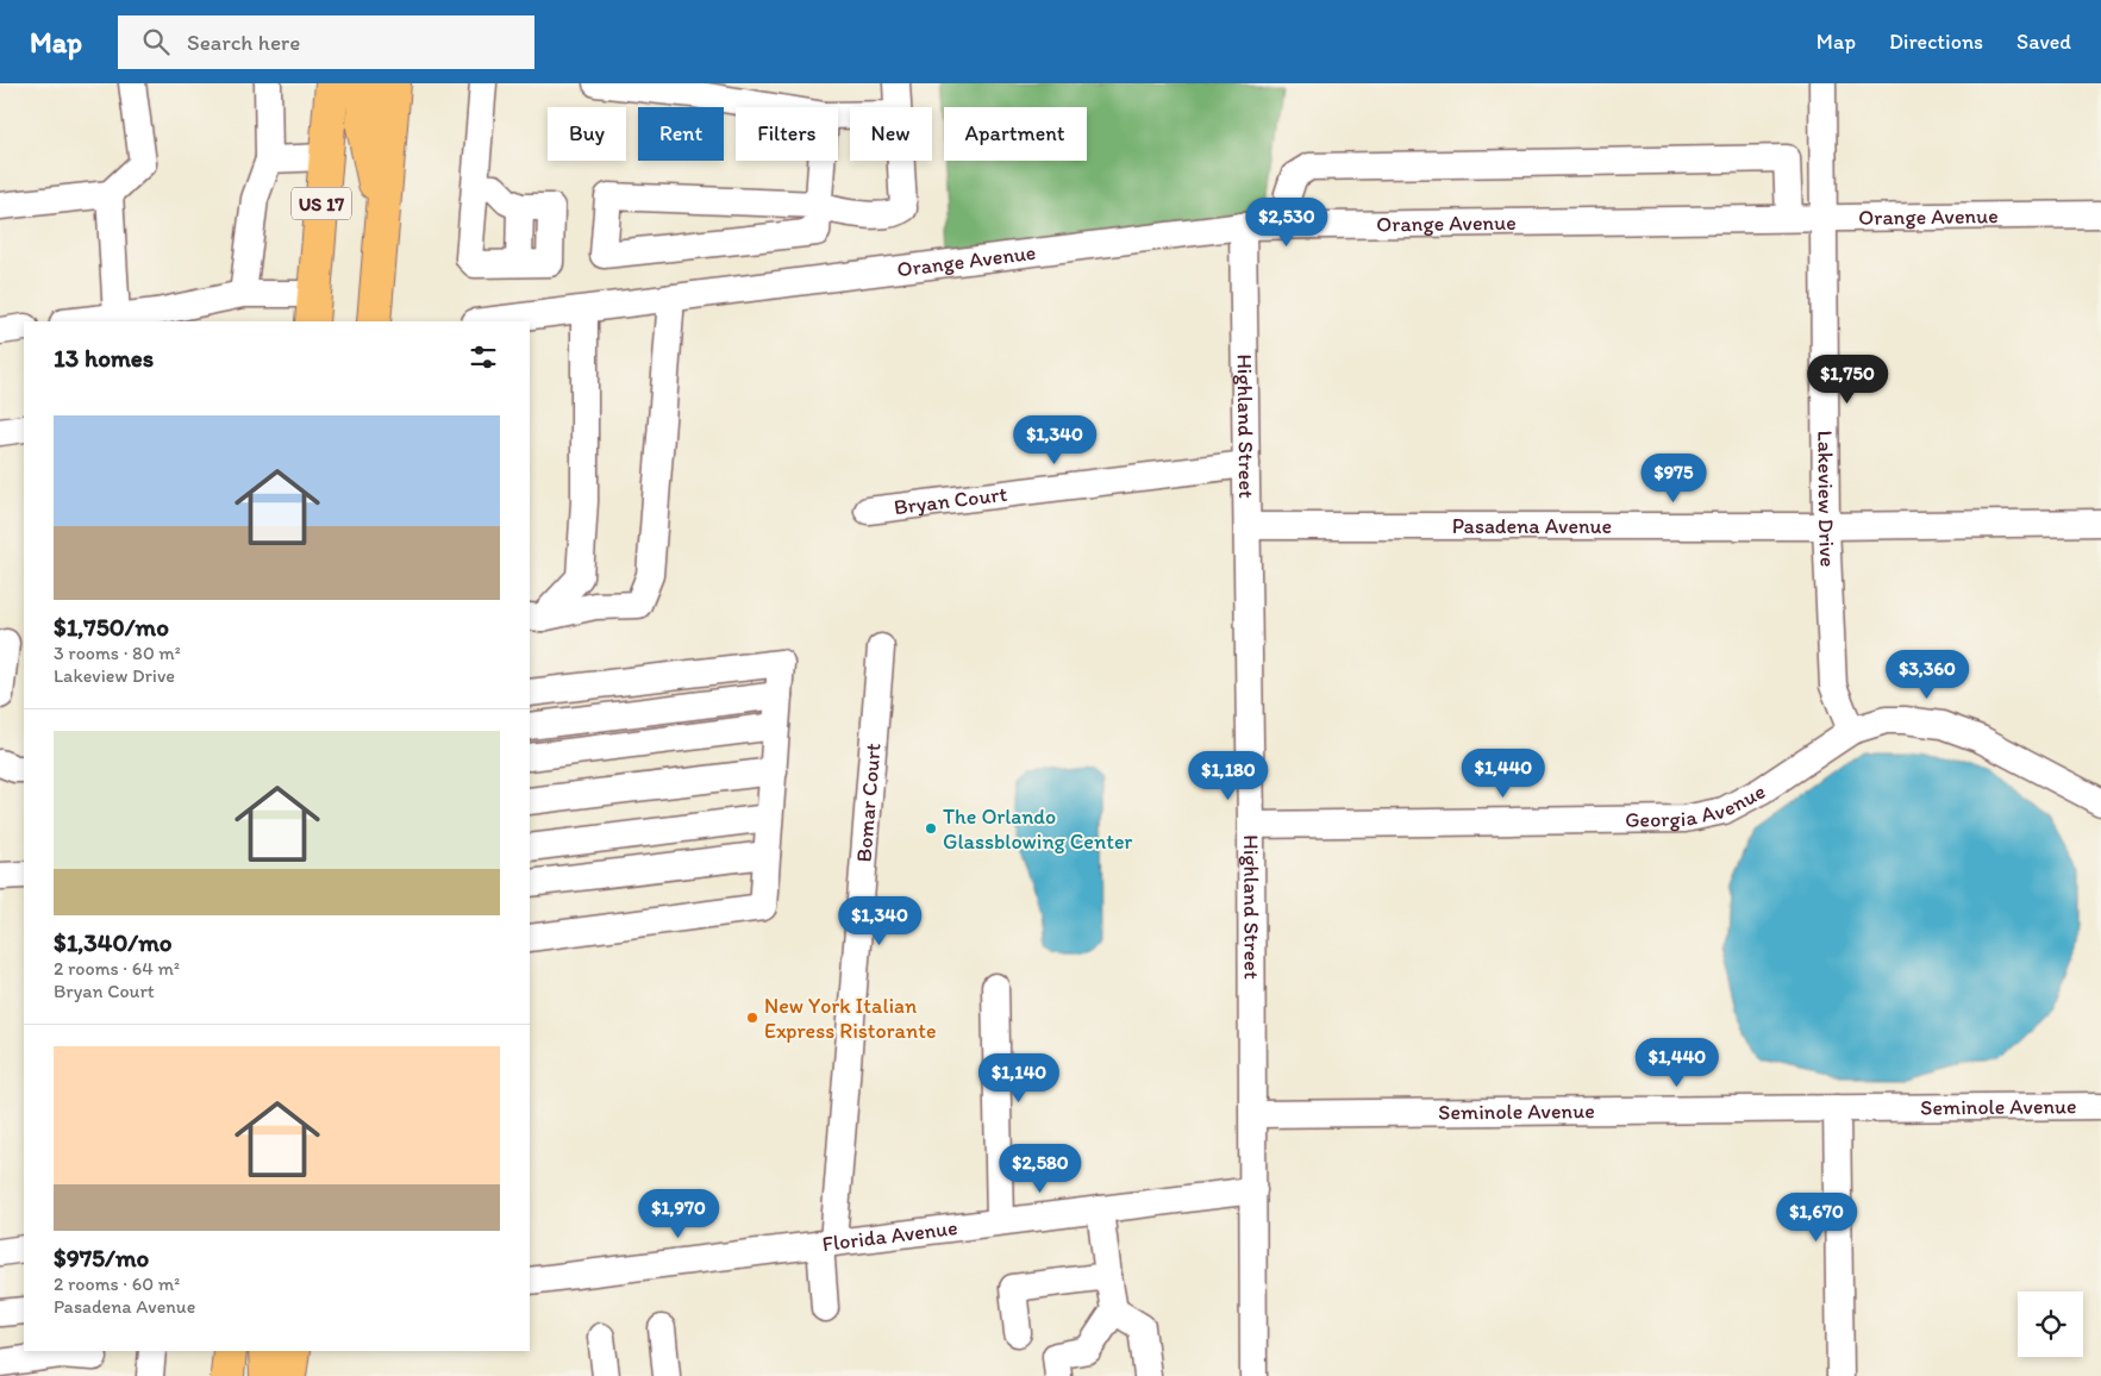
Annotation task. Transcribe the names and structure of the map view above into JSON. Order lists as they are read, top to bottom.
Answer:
{
  "streets": {
    "main road": ["US 17"],
    "street": [
      "Orange Avenue",
      "Highland Street",
      "Lakeview Drive",
      "Bryan Court",
      "Pasadena Avenue",
      "Georgia Avenue",
      "Bomar Court",
      "Seminole Avenue",
      "Florida Avenue"
    ]
  },
  "crossings": [
    ["Orange Avenue", "Highland Street"],
    ["Orange Avenue", "Lakeview Drive"],
    ["Highland Street", "Bryan Court"],
    ["Highland Street", "Pasadena Avenue"],
    ["Highland Street", "Georgia Avenue"],
    ["Highland Street", "Seminole Avenue"],
    ["Highland Street", "Florida Avenue"],
    ["Lakeview Drive", "Pasadena Avenue"],
    ["Lakeview Drive", "Georgia Avenue"],
    ["Bomar Court", "Florida Avenue"]
  ],
  "places": ["The Orlando Glassblowing Center", "New York Italian Express Ristorante"],
  "page": {
    "header": "Map",
    "search": "Search here",
    "nav": ["Map", "Directions", "Saved"],
    "chip": [
      "Buy",
      "Rent",
      "Filters",
      "New",
      "Apartment"
    ],
    "price": [
      "$2,530",
      "$1,750",
      "$1,340",
      "$975",
      "$3,360",
      "$1,440",
      "$1,180",
      "$1,340",
      "$1,440",
      "$1,140",
      "$2,580",
      "$1,970",
      "$1,670"
    ],
    "heading": "13 homes",
    "list": [
      {
        "name": "$1,750/mo",
        "note": "3 rooms · 80 m² · Lakeview Drive"
      },
      {
        "name": "$1,340/mo",
        "note": "2 rooms · 64 m² · Bryan Court"
      },
      {
        "name": "$975/mo",
        "note": "2 rooms · 60 m² · Pasadena Avenue"
      }
    ]
  }
}
